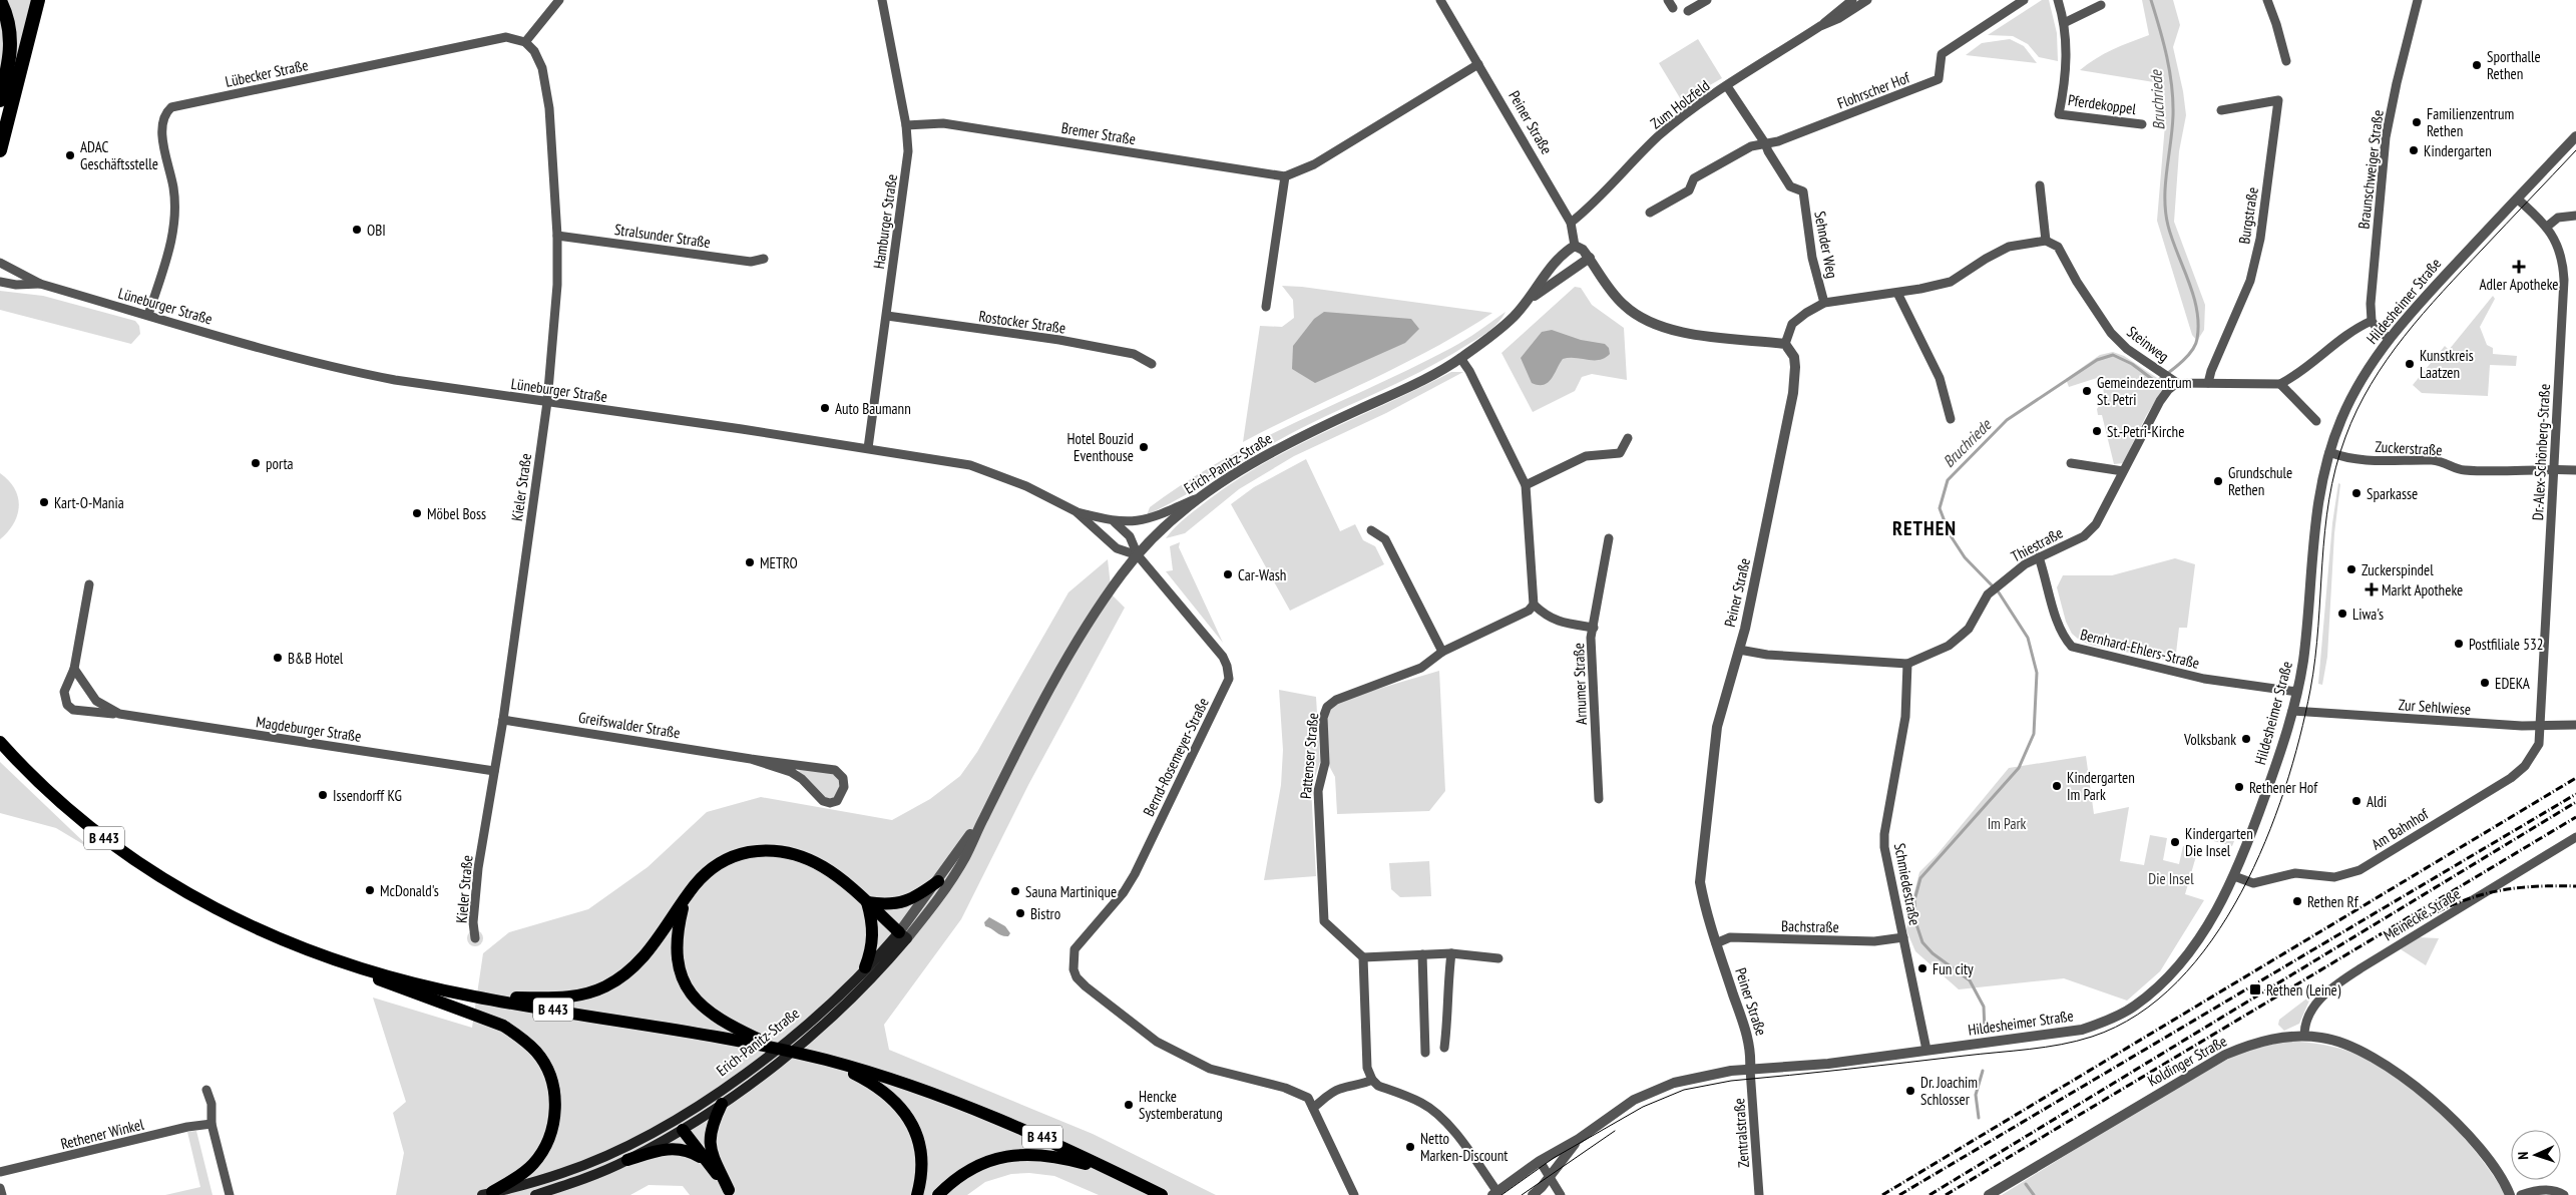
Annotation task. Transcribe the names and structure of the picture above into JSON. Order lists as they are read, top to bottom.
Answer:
{
  "streets": {
    "main road": ["Erich-Panitz-Straße", "B 443"],
    "street": [
      "Lübecker Straße",
      "Flohrscher Hof",
      "Zum Holzfeld",
      "Pferdekoppel",
      "Peiner Straße",
      "Bremer Straße",
      "Braunschweiger Straße",
      "Burgstraße",
      "Hamburger Straße",
      "Stralsunder Straße",
      "Sehnder Weg",
      "Hildesheimer Straße",
      "Lüneburger Straße",
      "Rostocker Straße",
      "Steinweg",
      "Zuckerstraße",
      "Dr.-Alex-Schönberg-Straße",
      "Kieler Straße",
      "Thiestraße",
      "Bernhard-Ehlers-Straße",
      "Arnumer Straße",
      "Zur Sehlwiese",
      "Greifswalder Straße",
      "Magdeburger Straße",
      "Pattenser Straße",
      "Bernd-Rosemeyer-Straße",
      "Am Bahnhof",
      "Schmiedestraße",
      "Meinecke Straße",
      "Bachstraße",
      "Koldinger Straße",
      "Zentralstraße",
      "Rethener Winkel"
    ]
  },
  "crossings": [
    ["Lübecker Straße", "Lüneburger Straße"],
    ["Lübecker Straße", "Kieler Straße"],
    ["Flohrscher Hof", "Sehnder Weg"],
    ["Zum Holzfeld", "Peiner Straße"],
    ["Peiner Straße", "Hildesheimer Straße"],
    ["Peiner Straße", "Erich-Panitz-Straße"],
    ["Peiner Straße", "Thiestraße"],
    ["Peiner Straße", "Bachstraße"],
    ["Peiner Straße", "Zentralstraße"],
    ["Bremer Straße", "Hamburger Straße"],
    ["Hamburger Straße", "Lüneburger Straße"],
    ["Hamburger Straße", "Rostocker Straße"],
    ["Stralsunder Straße", "Kieler Straße"],
    ["Hildesheimer Straße", "Zuckerstraße"],
    ["Hildesheimer Straße", "Dr.-Alex-Schönberg-Straße"],
    ["Hildesheimer Straße", "Bernhard-Ehlers-Straße"],
    ["Hildesheimer Straße", "Zur Sehlwiese"],
    ["Hildesheimer Straße", "Am Bahnhof"],
    ["Hildesheimer Straße", "Schmiedestraße"],
    ["Hildesheimer Straße", "Zentralstraße"],
    ["Lüneburger Straße", "Erich-Panitz-Straße"],
    ["Lüneburger Straße", "Kieler Straße"],
    ["Lüneburger Straße", "Bernd-Rosemeyer-Straße"],
    ["Steinweg", "Thiestraße"],
    ["Zuckerstraße", "Dr.-Alex-Schönberg-Straße"],
    ["Dr.-Alex-Schönberg-Straße", "Zur Sehlwiese"],
    ["Dr.-Alex-Schönberg-Straße", "Am Bahnhof"],
    ["Erich-Panitz-Straße", "Bernd-Rosemeyer-Straße"],
    ["Kieler Straße", "Greifswalder Straße"],
    ["Kieler Straße", "Magdeburger Straße"],
    ["Thiestraße", "Bernhard-Ehlers-Straße"],
    ["Thiestraße", "Schmiedestraße"],
    ["Zur Sehlwiese", "Am Bahnhof"],
    ["Schmiedestraße", "Bachstraße"],
    ["Meinecke Straße", "Koldinger Straße"]
  ],
  "districts": ["RETHEN"],
  "water": ["Bruchriede"],
  "parks": ["Im Park", "Die Insel"],
  "places": {
    "other": [
      "Sporthalle Rethen",
      "Familienzentrum Rethen",
      "Kindergarten",
      "ADAC Geschäftsstelle",
      "OBI",
      "Kunstkreis Laatzen",
      "Gemeindezentrum St. Petri",
      "Auto Baumann",
      "St.-Petri-Kirche",
      "Hotel Bouzid Eventhouse",
      "porta",
      "Grundschule Rethen",
      "Sparkasse",
      "Kart-O-Mania",
      "Möbel Boss",
      "METRO",
      "Zuckerspindel",
      "Car-Wash",
      "Liwa's",
      "Postfiliale 532",
      "B&B Hotel",
      "EDEKA",
      "Volksbank",
      "Kindergarten Im Park",
      "Rethener Hof",
      "Issendorff KG",
      "Aldi",
      "Kindergarten Die Insel",
      "McDonald's",
      "Sauna Martinique",
      "Rethen Rf",
      "Bistro",
      "Fun city",
      "Dr. Joachim Schlosser",
      "Hencke Systemberatung",
      "Netto Marken-Discount"
    ],
    "health": ["Adler Apotheke", "Markt Apotheke"],
    "transit": ["Rethen (Leine)"]
  },
  "north": "left"
}
